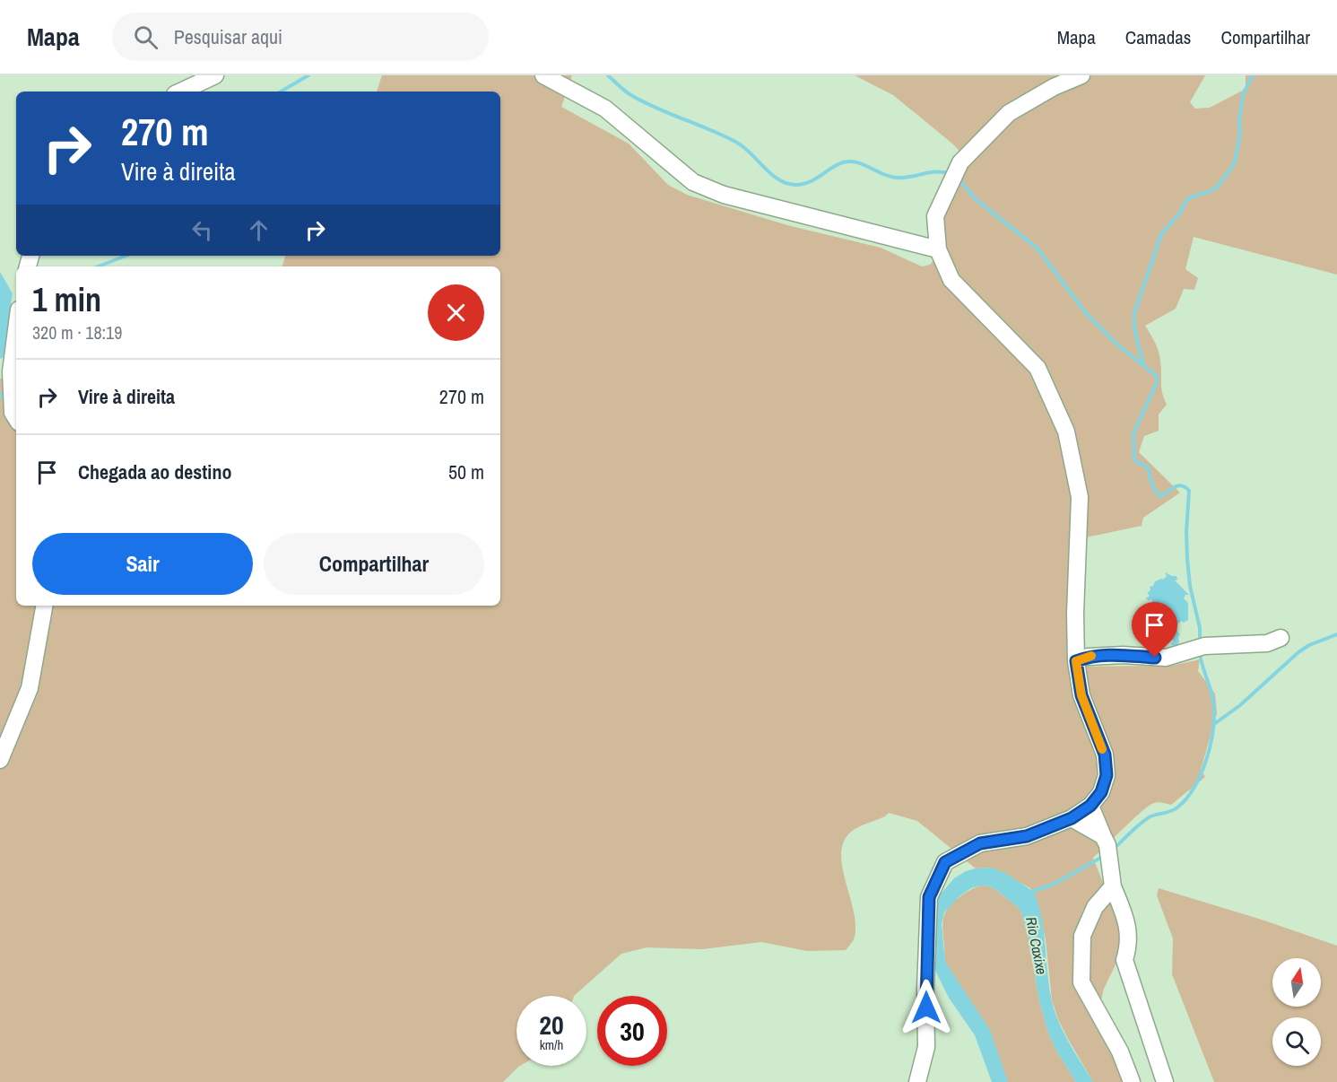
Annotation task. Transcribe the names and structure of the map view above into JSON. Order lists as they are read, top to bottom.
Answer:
{
  "water": ["Rio Caxixe"],
  "north": "top",
  "page": {
    "header": "Mapa",
    "search": "Pesquisar aqui",
    "nav": ["Mapa", "Camadas", "Compartilhar"],
    "turn": ["270 m", "Vire à direita"],
    "heading": ["1 min", "320 m · 18:19"],
    "list": [
      {
        "name": "Vire à direita",
        "value": "270 m"
      },
      {
        "name": "Chegada ao destino",
        "value": "50 m"
      }
    ],
    "buttons": ["Sair", "Compartilhar"],
    "speed": "20 km/h",
    "limit": "30"
  }
}
